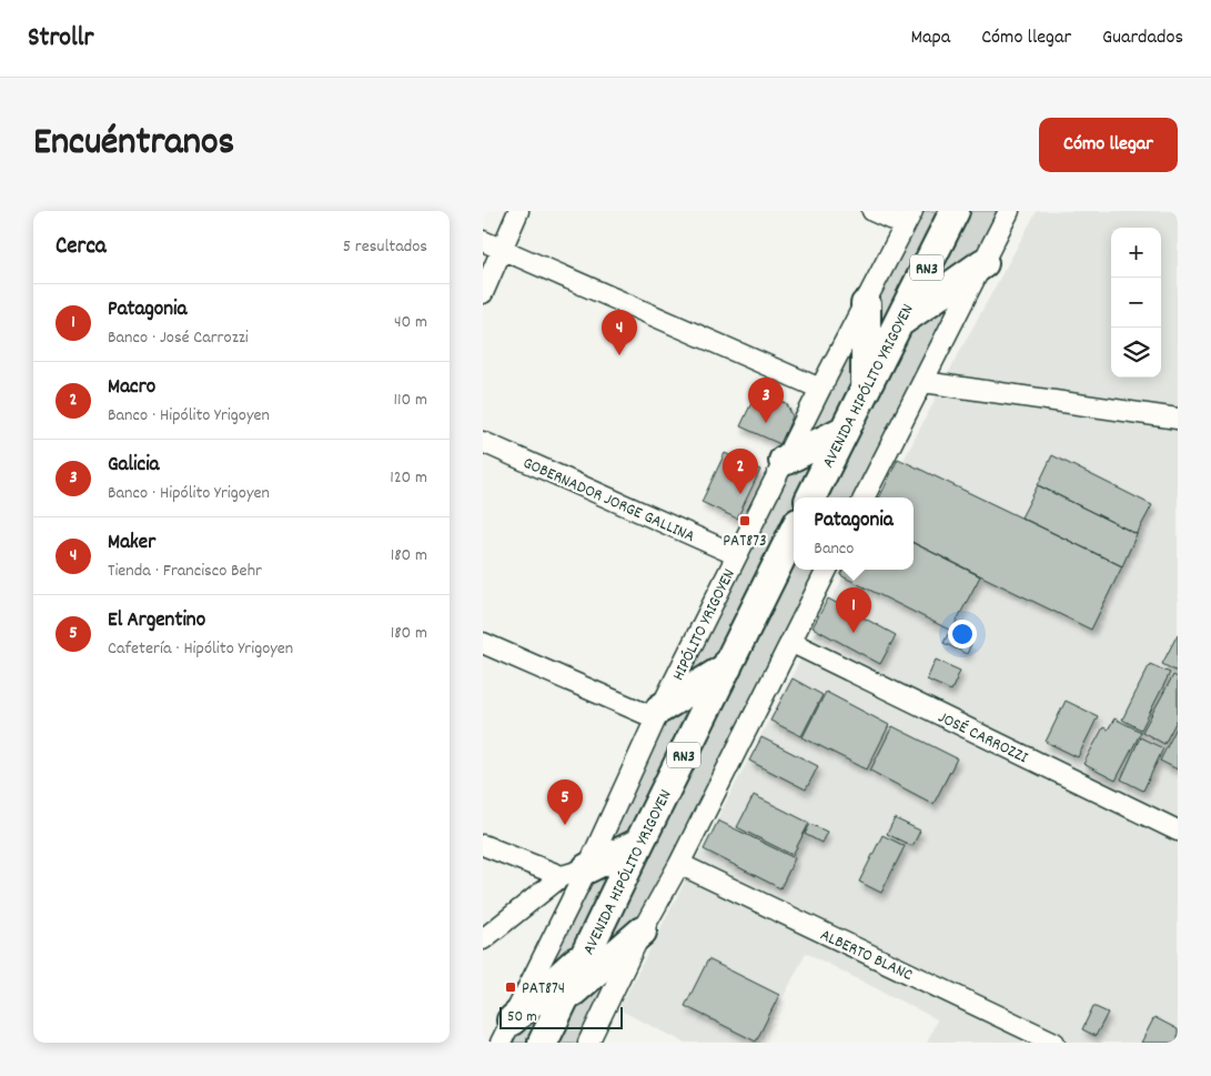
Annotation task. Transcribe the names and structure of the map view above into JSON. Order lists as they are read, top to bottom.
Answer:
{
  "streets": {
    "highway": ["RN3", "AVENIDA HIPÓLITO YRIGOYEN"],
    "street": [
      "GOBERNADOR JORGE GALLINA",
      "HIPÓLITO YRIGOYEN",
      "JOSÉ CARROZZI",
      "ALBERTO BLANC"
    ]
  },
  "crossings": [
    ["GOBERNADOR JORGE GALLINA", "HIPÓLITO YRIGOYEN"]
  ],
  "places": {
    "transit": ["PAT873", "PAT874"]
  },
  "scale_bar": "50 m",
  "page": {
    "header": "Strollr",
    "nav": ["Mapa", "Cómo llegar", "Guardados"],
    "title": "Encuéntranos",
    "buttons": "Cómo llegar",
    "heading": ["Cerca", "5 resultados"],
    "map_buttons": ["+", "−"],
    "list": [
      {
        "mark": "1",
        "name": "Patagonia",
        "note": "Banco · José Carrozzi",
        "value": "40 m"
      },
      {
        "mark": "2",
        "name": "Macro",
        "note": "Banco · Hipólito Yrigoyen",
        "value": "110 m"
      },
      {
        "mark": "3",
        "name": "Galicia",
        "note": "Banco · Hipólito Yrigoyen",
        "value": "120 m"
      },
      {
        "mark": "4",
        "name": "Maker",
        "note": "Tienda · Francisco Behr",
        "value": "180 m"
      },
      {
        "mark": "5",
        "name": "El Argentino",
        "note": "Cafetería · Hipólito Yrigoyen",
        "value": "180 m"
      }
    ],
    "pins": [
      "4",
      "3",
      "2",
      "1",
      "5"
    ],
    "popup": ["Patagonia", "Banco"],
    "scale": "50 m"
  }
}
